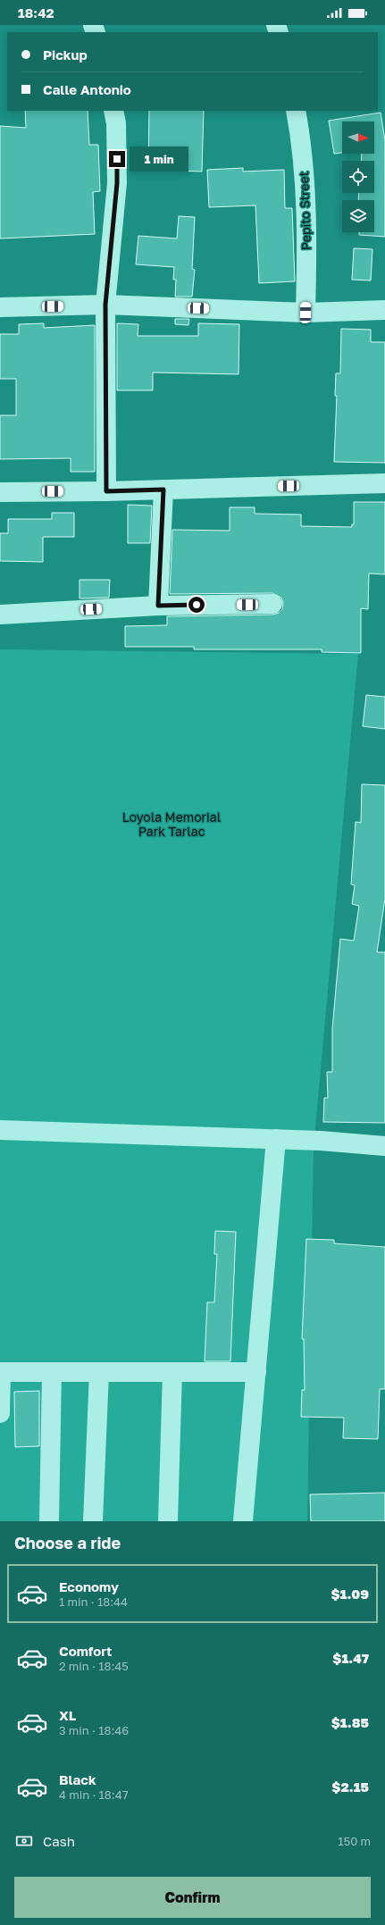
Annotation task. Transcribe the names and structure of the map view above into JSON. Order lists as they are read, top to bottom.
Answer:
{
  "streets": {
    "street": ["Pepito Street"]
  },
  "parks": ["Loyola Memorial Park Tarlac"],
  "north": "right",
  "page": {
    "status": "18:42",
    "banner": ["Pickup", "Calle Antonio"],
    "bubble": "1 min",
    "heading": "Choose a ride",
    "list": [
      {
        "name": "Economy",
        "note": "1 min · 18:44",
        "value": "$1.09"
      },
      {
        "name": "Comfort",
        "note": "2 min · 18:45",
        "value": "$1.47"
      },
      {
        "name": "XL",
        "note": "3 min · 18:46",
        "value": "$1.85"
      },
      {
        "name": "Black",
        "note": "4 min · 18:47",
        "value": "$2.15"
      }
    ],
    "pay": ["Cash", "150 m"],
    "buttons": "Confirm"
  }
}
